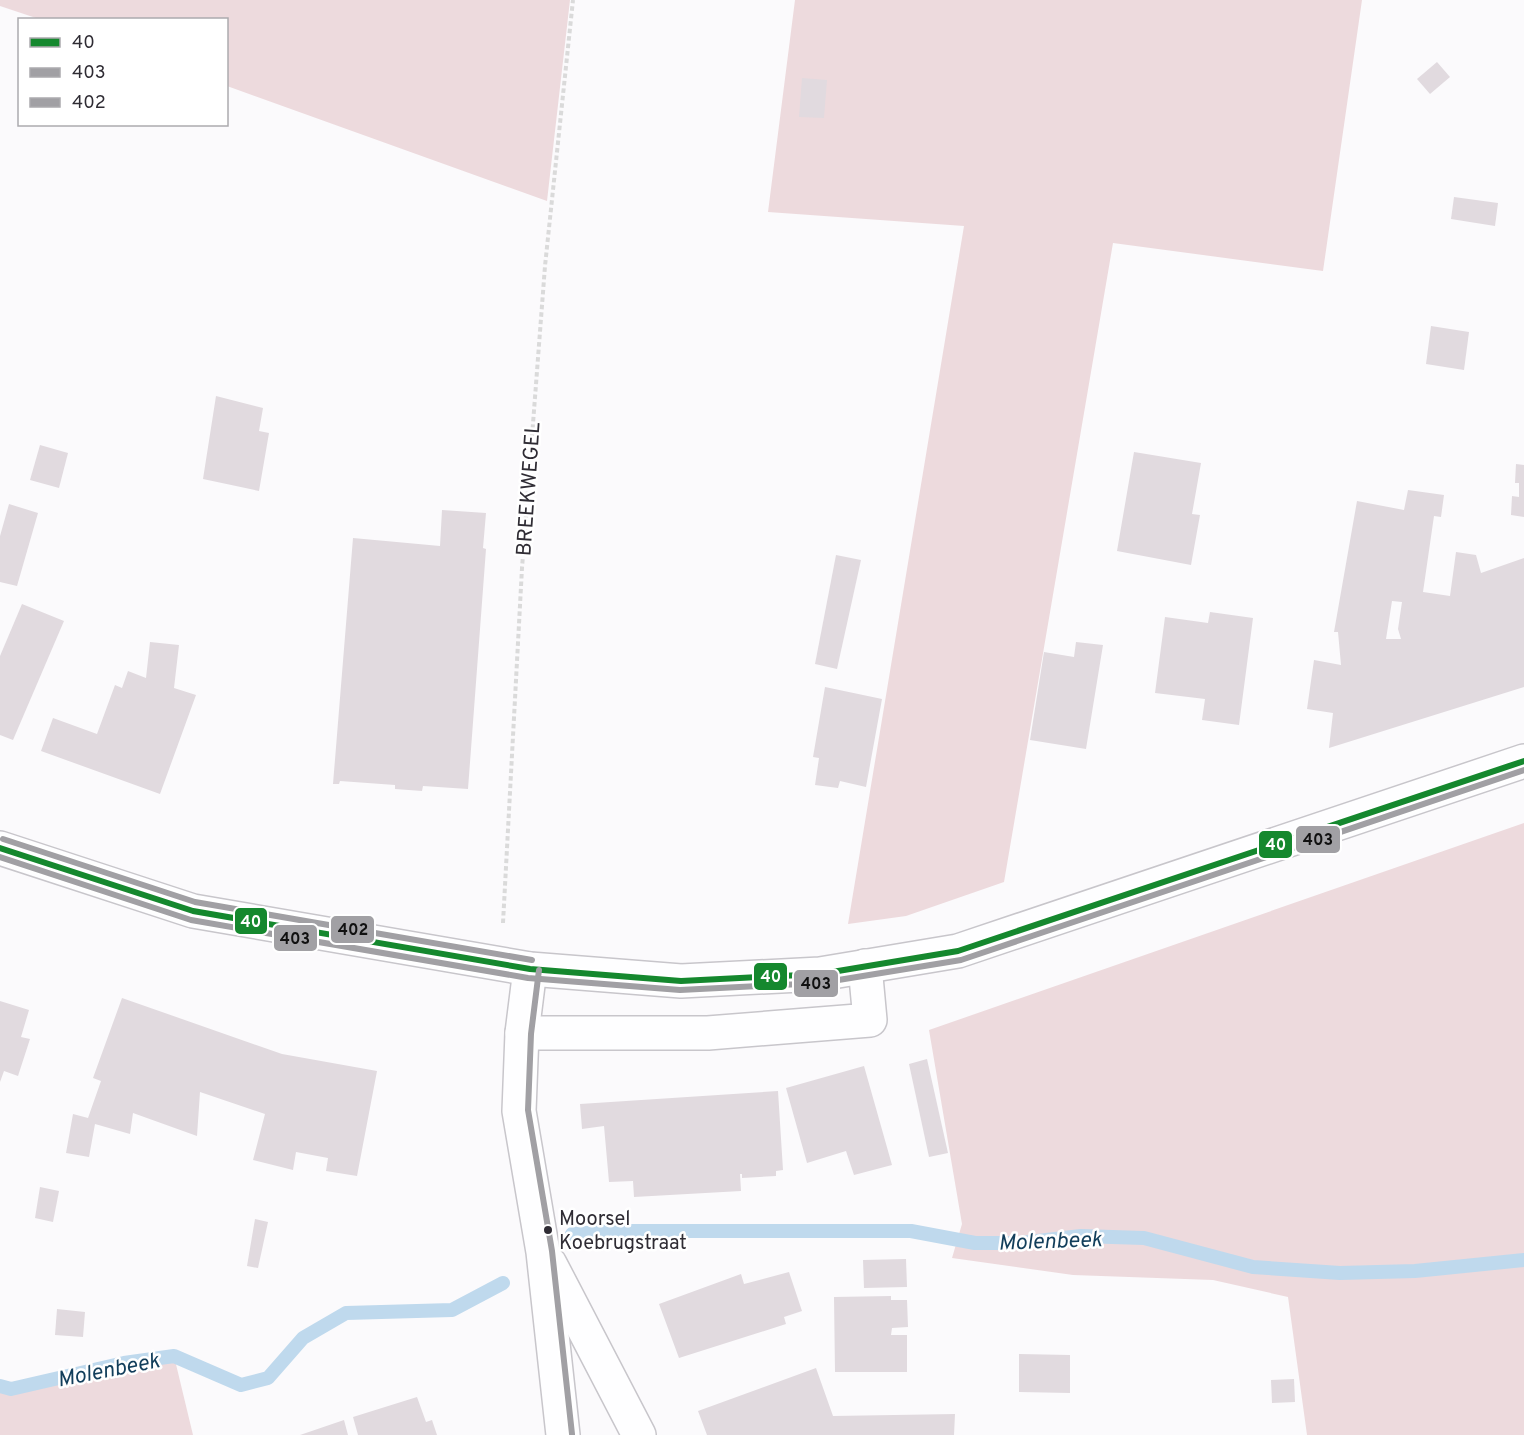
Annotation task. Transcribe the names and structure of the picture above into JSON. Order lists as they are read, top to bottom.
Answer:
{
  "streets": {
    "path": ["BREEKWEGEL"]
  },
  "water": ["Molenbeek"],
  "places": ["Moorsel Koebrugstraat"],
  "lines": ["transit line 40", "transit line 403", "transit line 402"],
  "legend": ["40", "403", "402"]
}
